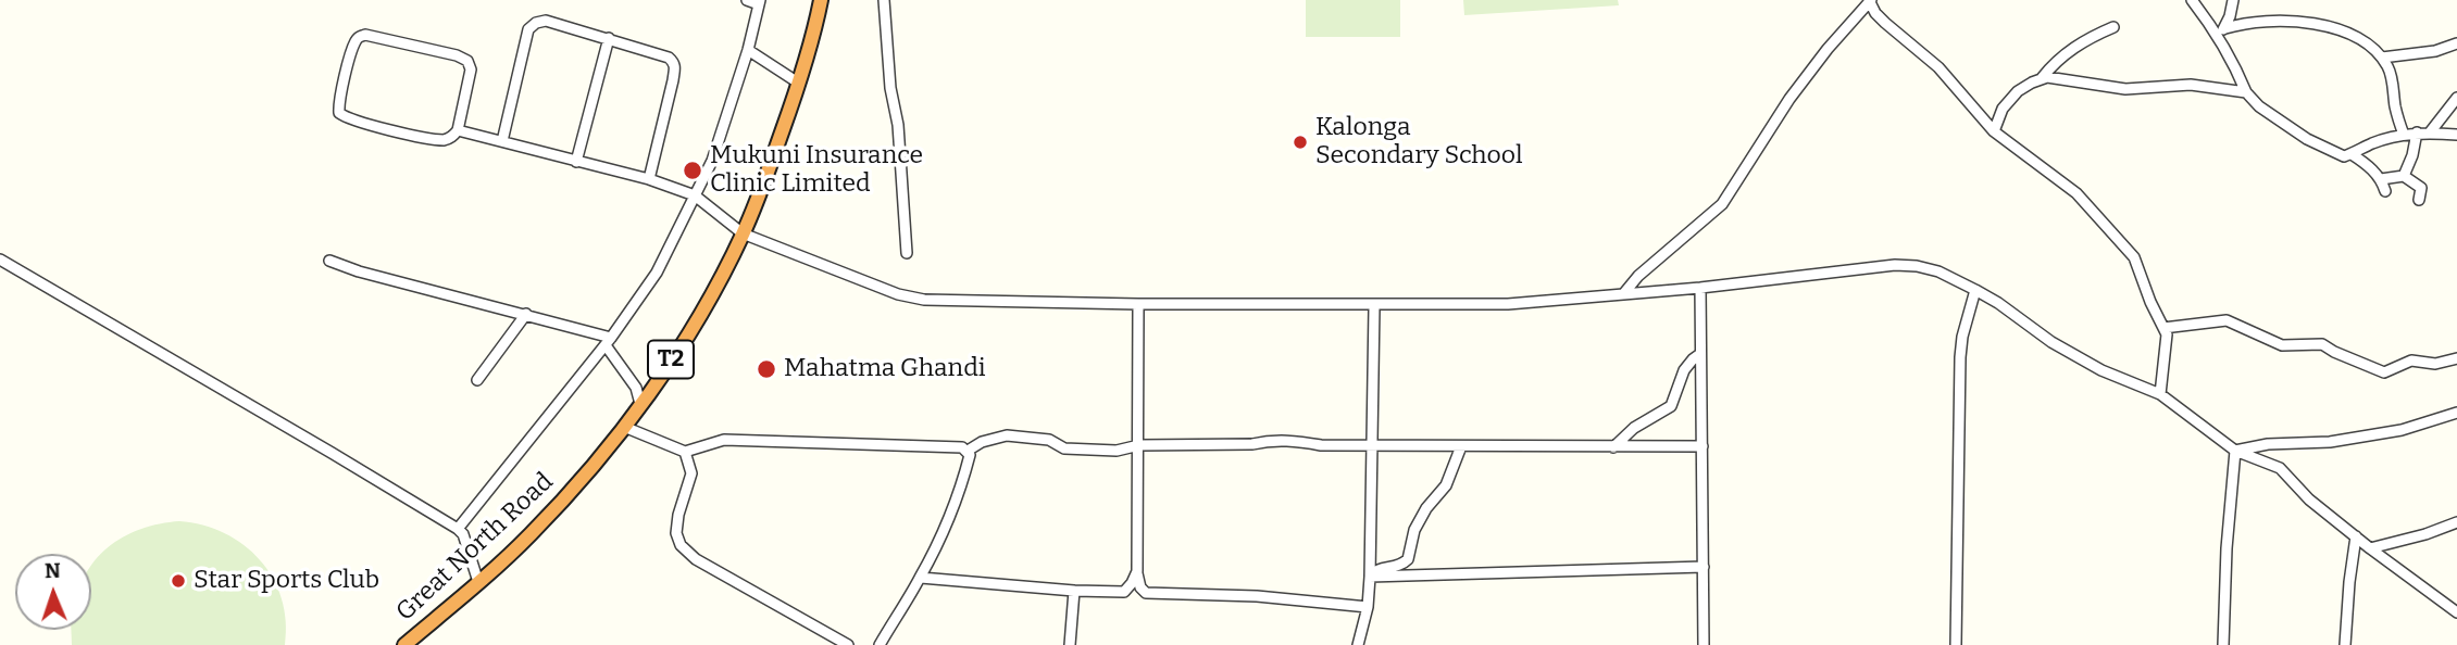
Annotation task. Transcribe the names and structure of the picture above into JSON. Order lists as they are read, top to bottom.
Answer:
{
  "streets": {
    "highway": ["T2", "Great North Road"]
  },
  "places": [
    "Kalonga Secondary School",
    "Mukuni Insurance Clinic Limited",
    "Mahatma Ghandi",
    "Star Sports Club"
  ],
  "north": "top"
}
